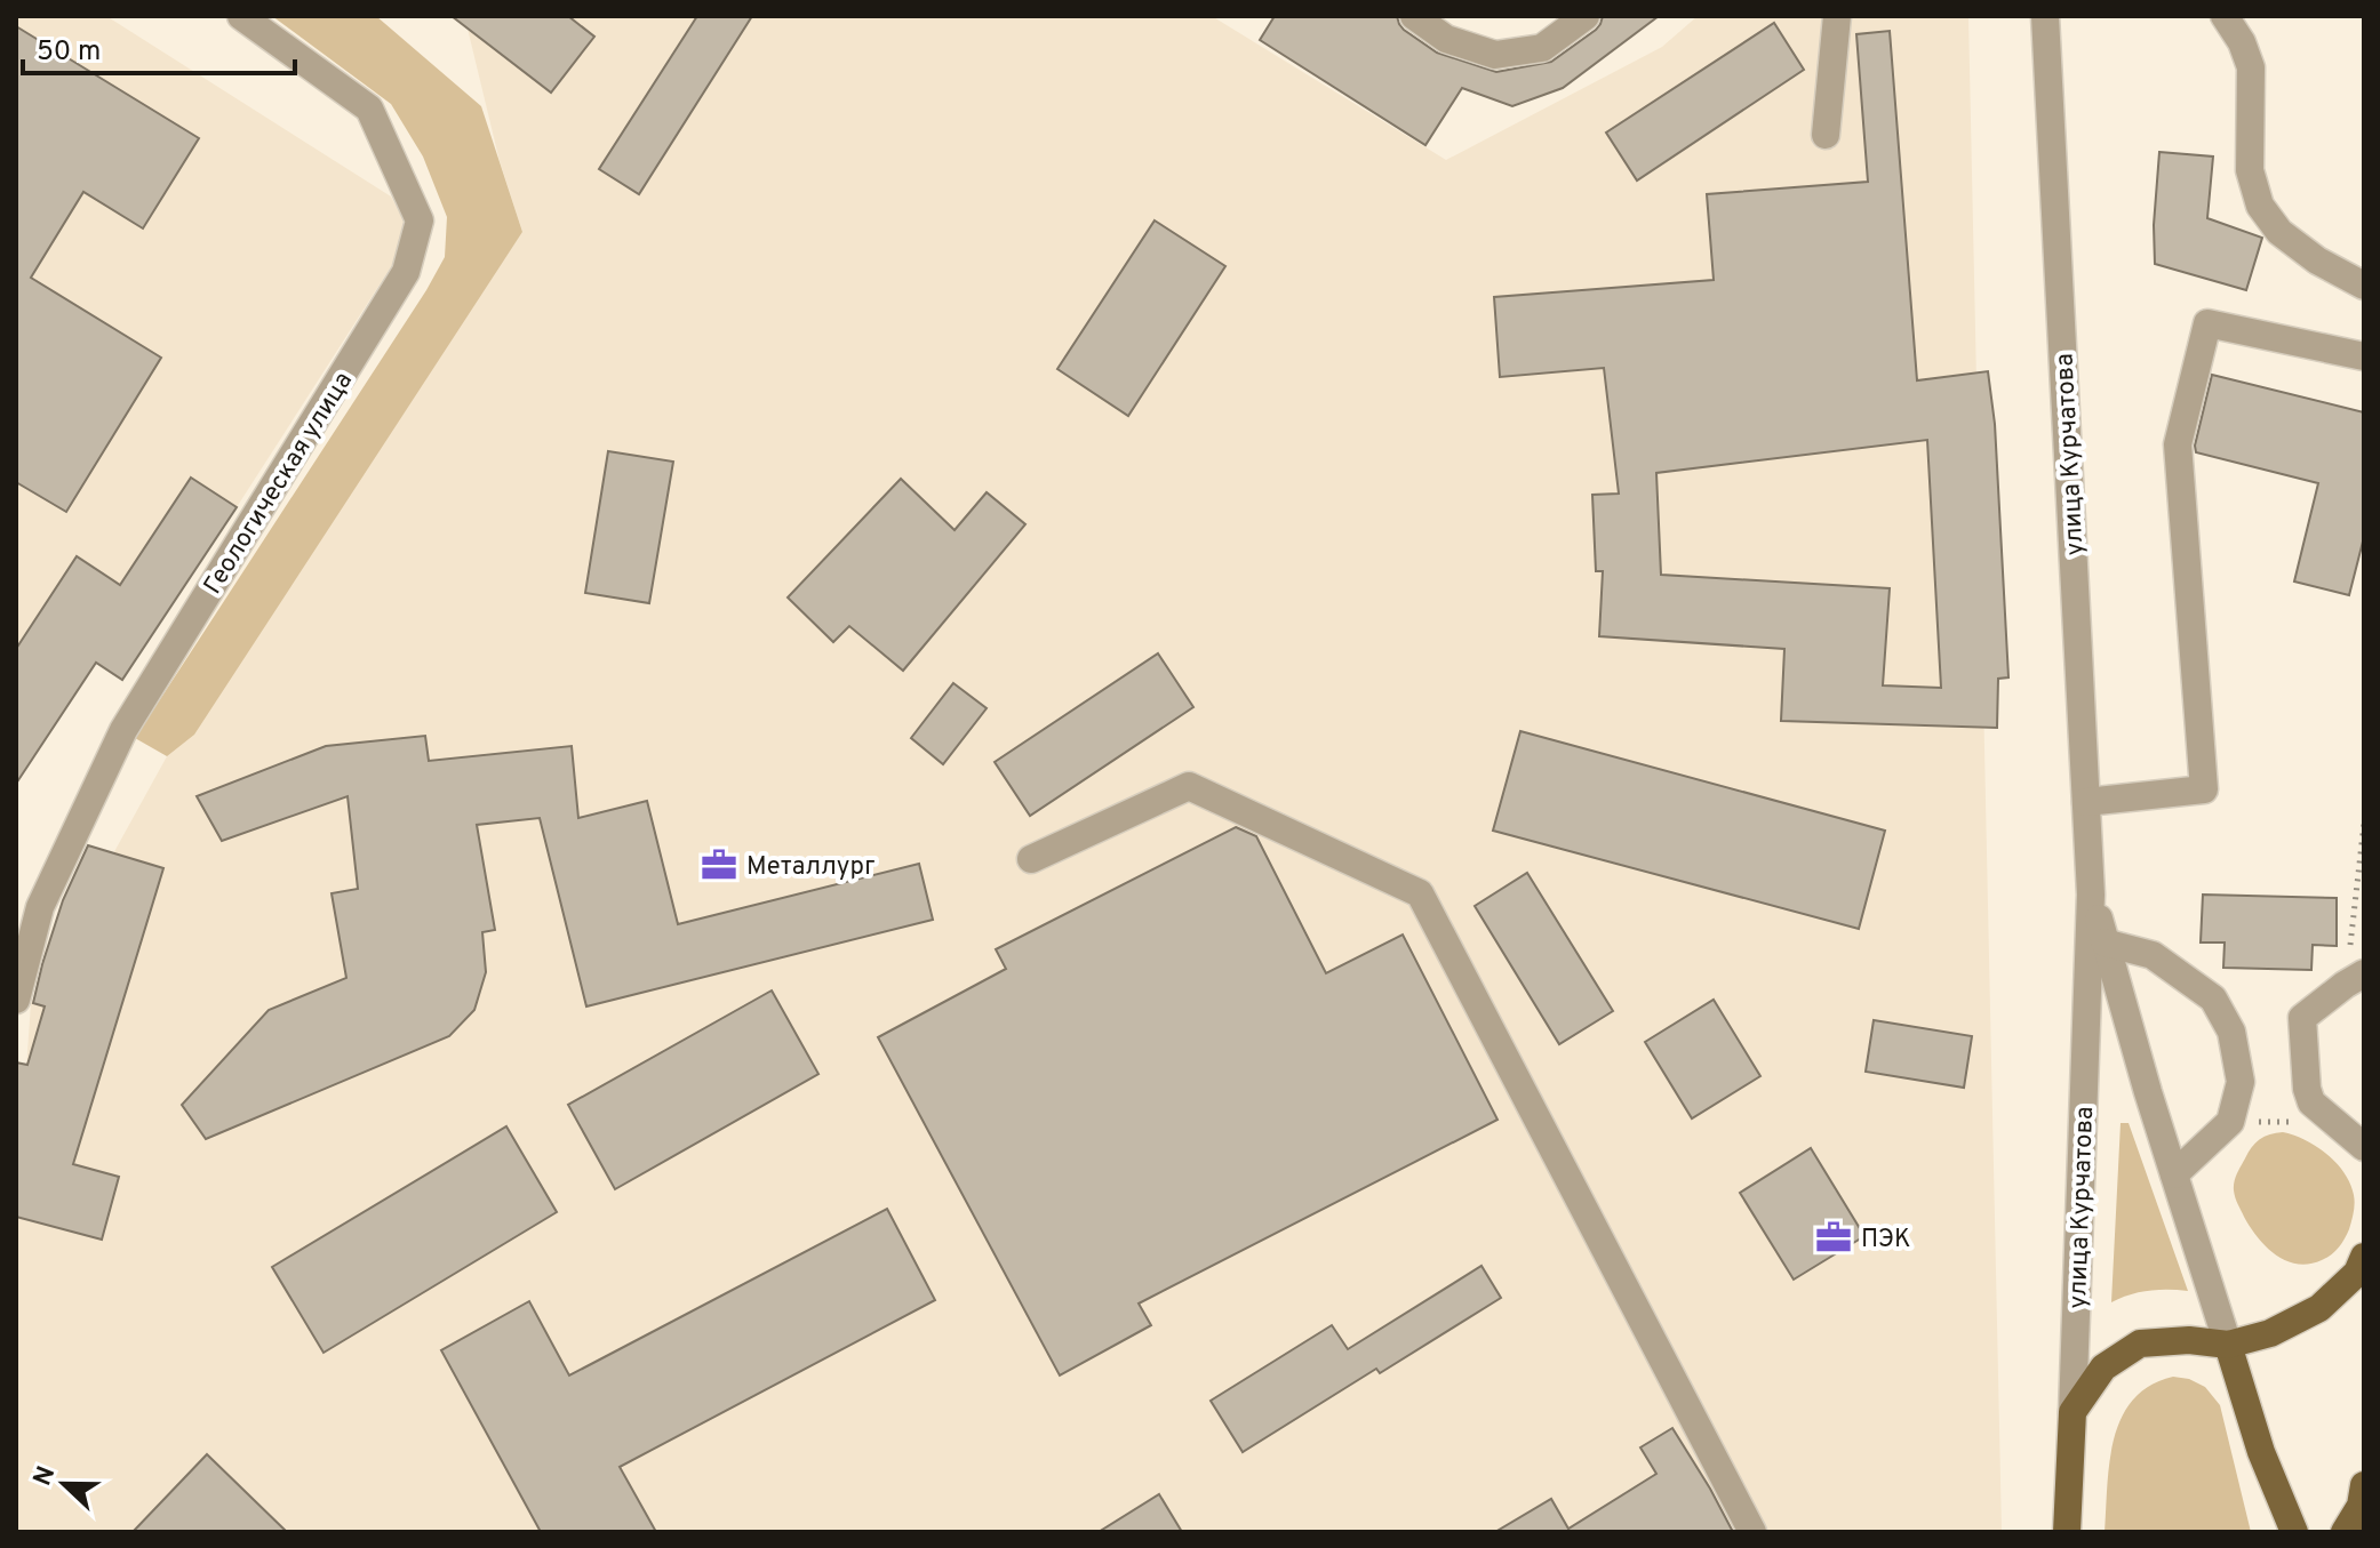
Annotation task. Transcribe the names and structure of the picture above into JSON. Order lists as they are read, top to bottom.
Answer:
{
  "streets": {
    "street": ["улица Курчатова", "Геологическая улица"]
  },
  "places": {
    "office": ["Металлург", "ПЭК"]
  },
  "scale_bar": "50 m",
  "north": "left"
}
